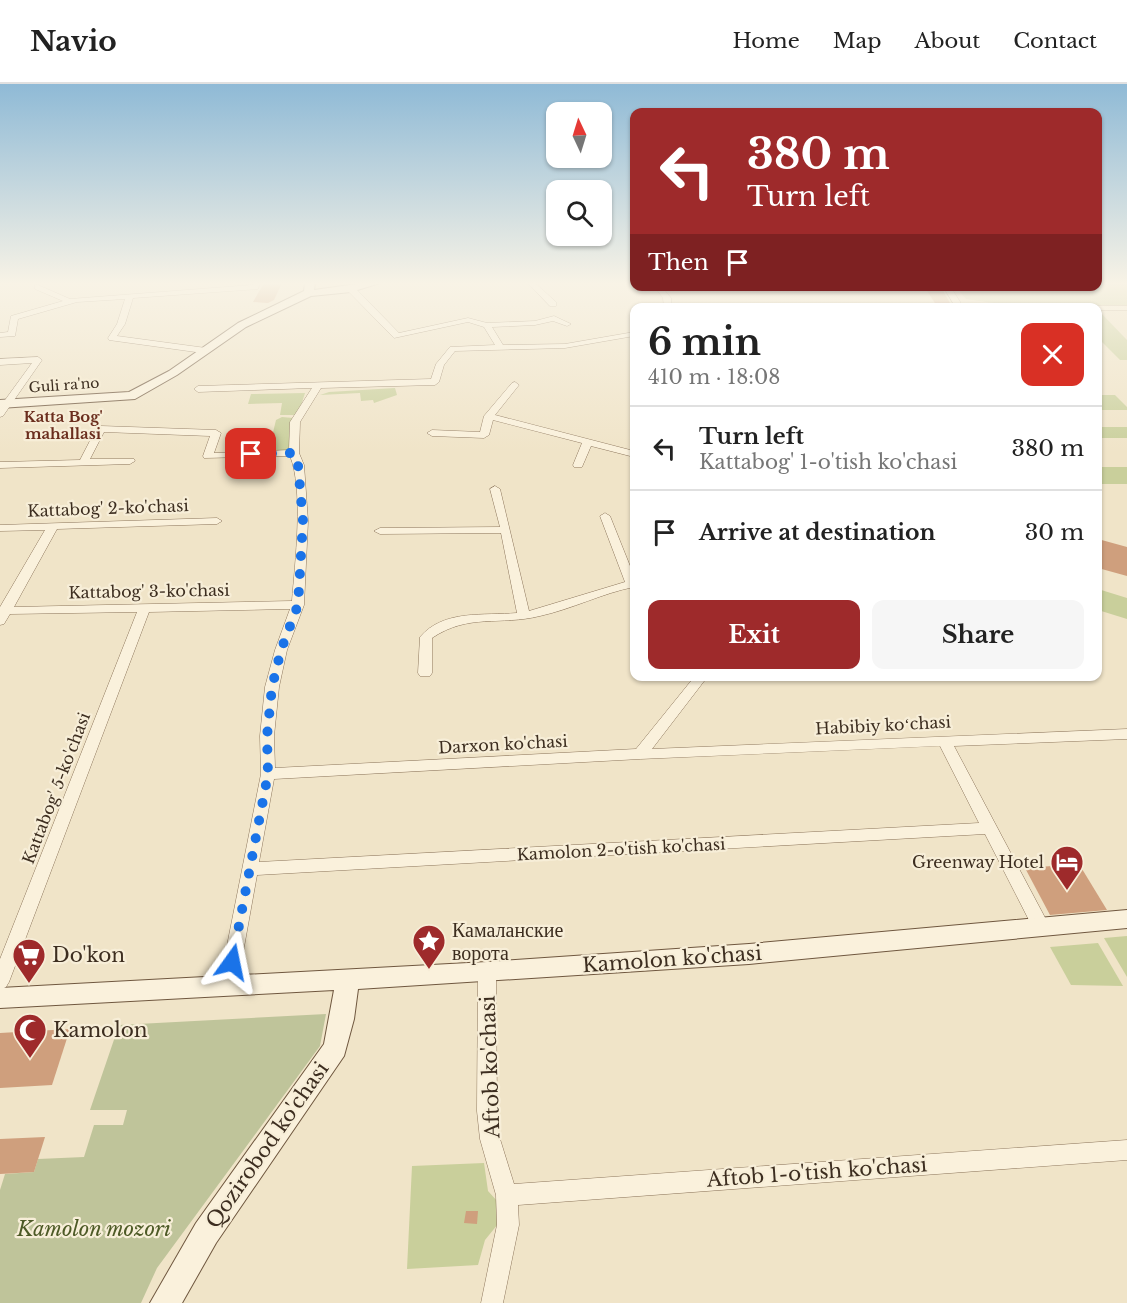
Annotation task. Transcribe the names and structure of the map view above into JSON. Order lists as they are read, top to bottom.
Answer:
{
  "streets": {
    "street": [
      "Guli ra'no",
      "Kattabog' 2-ko'chasi",
      "Kattabog' 3-ko'chasi",
      "Habibiy koʻchasi",
      "Darxon ko'chasi",
      "Kattabog' 5-ko'chasi",
      "Kamolon 2-o'tish ko'chasi",
      "Kamolon ko'chasi",
      "Aftob ko'chasi",
      "Qozirobod ko'chasi",
      "Aftob 1-o'tish ko'chasi"
    ]
  },
  "crossings": [
    ["Kattabog' 3-ko'chasi", "Kattabog' 5-ko'chasi"],
    ["Habibiy koʻchasi", "Darxon ko'chasi"],
    ["Kamolon ko'chasi", "Aftob ko'chasi"],
    ["Kamolon ko'chasi", "Qozirobod ko'chasi"],
    ["Aftob ko'chasi", "Aftob 1-o'tish ko'chasi"]
  ],
  "districts": ["Katta Bog' mahallasi"],
  "parks": ["Kamolon mozori"],
  "places": {
    "hotel": ["Greenway Hotel"],
    "place": ["Камаланские ворота"],
    "supermarket": ["Do'kon"],
    "mosque": ["Kamolon"]
  },
  "north": "top",
  "page": {
    "header": "Navio",
    "nav": [
      "Home",
      "Map",
      "About",
      "Contact"
    ],
    "turn": ["380 m", "Turn left"],
    "then": "Then",
    "heading": ["6 min", "410 m · 18:08"],
    "list": [
      {
        "name": "Turn left",
        "note": "Kattabog' 1-o'tish ko'chasi",
        "value": "380 m"
      },
      {
        "name": "Arrive at destination",
        "value": "30 m"
      }
    ],
    "buttons": ["Exit", "Share"]
  }
}
